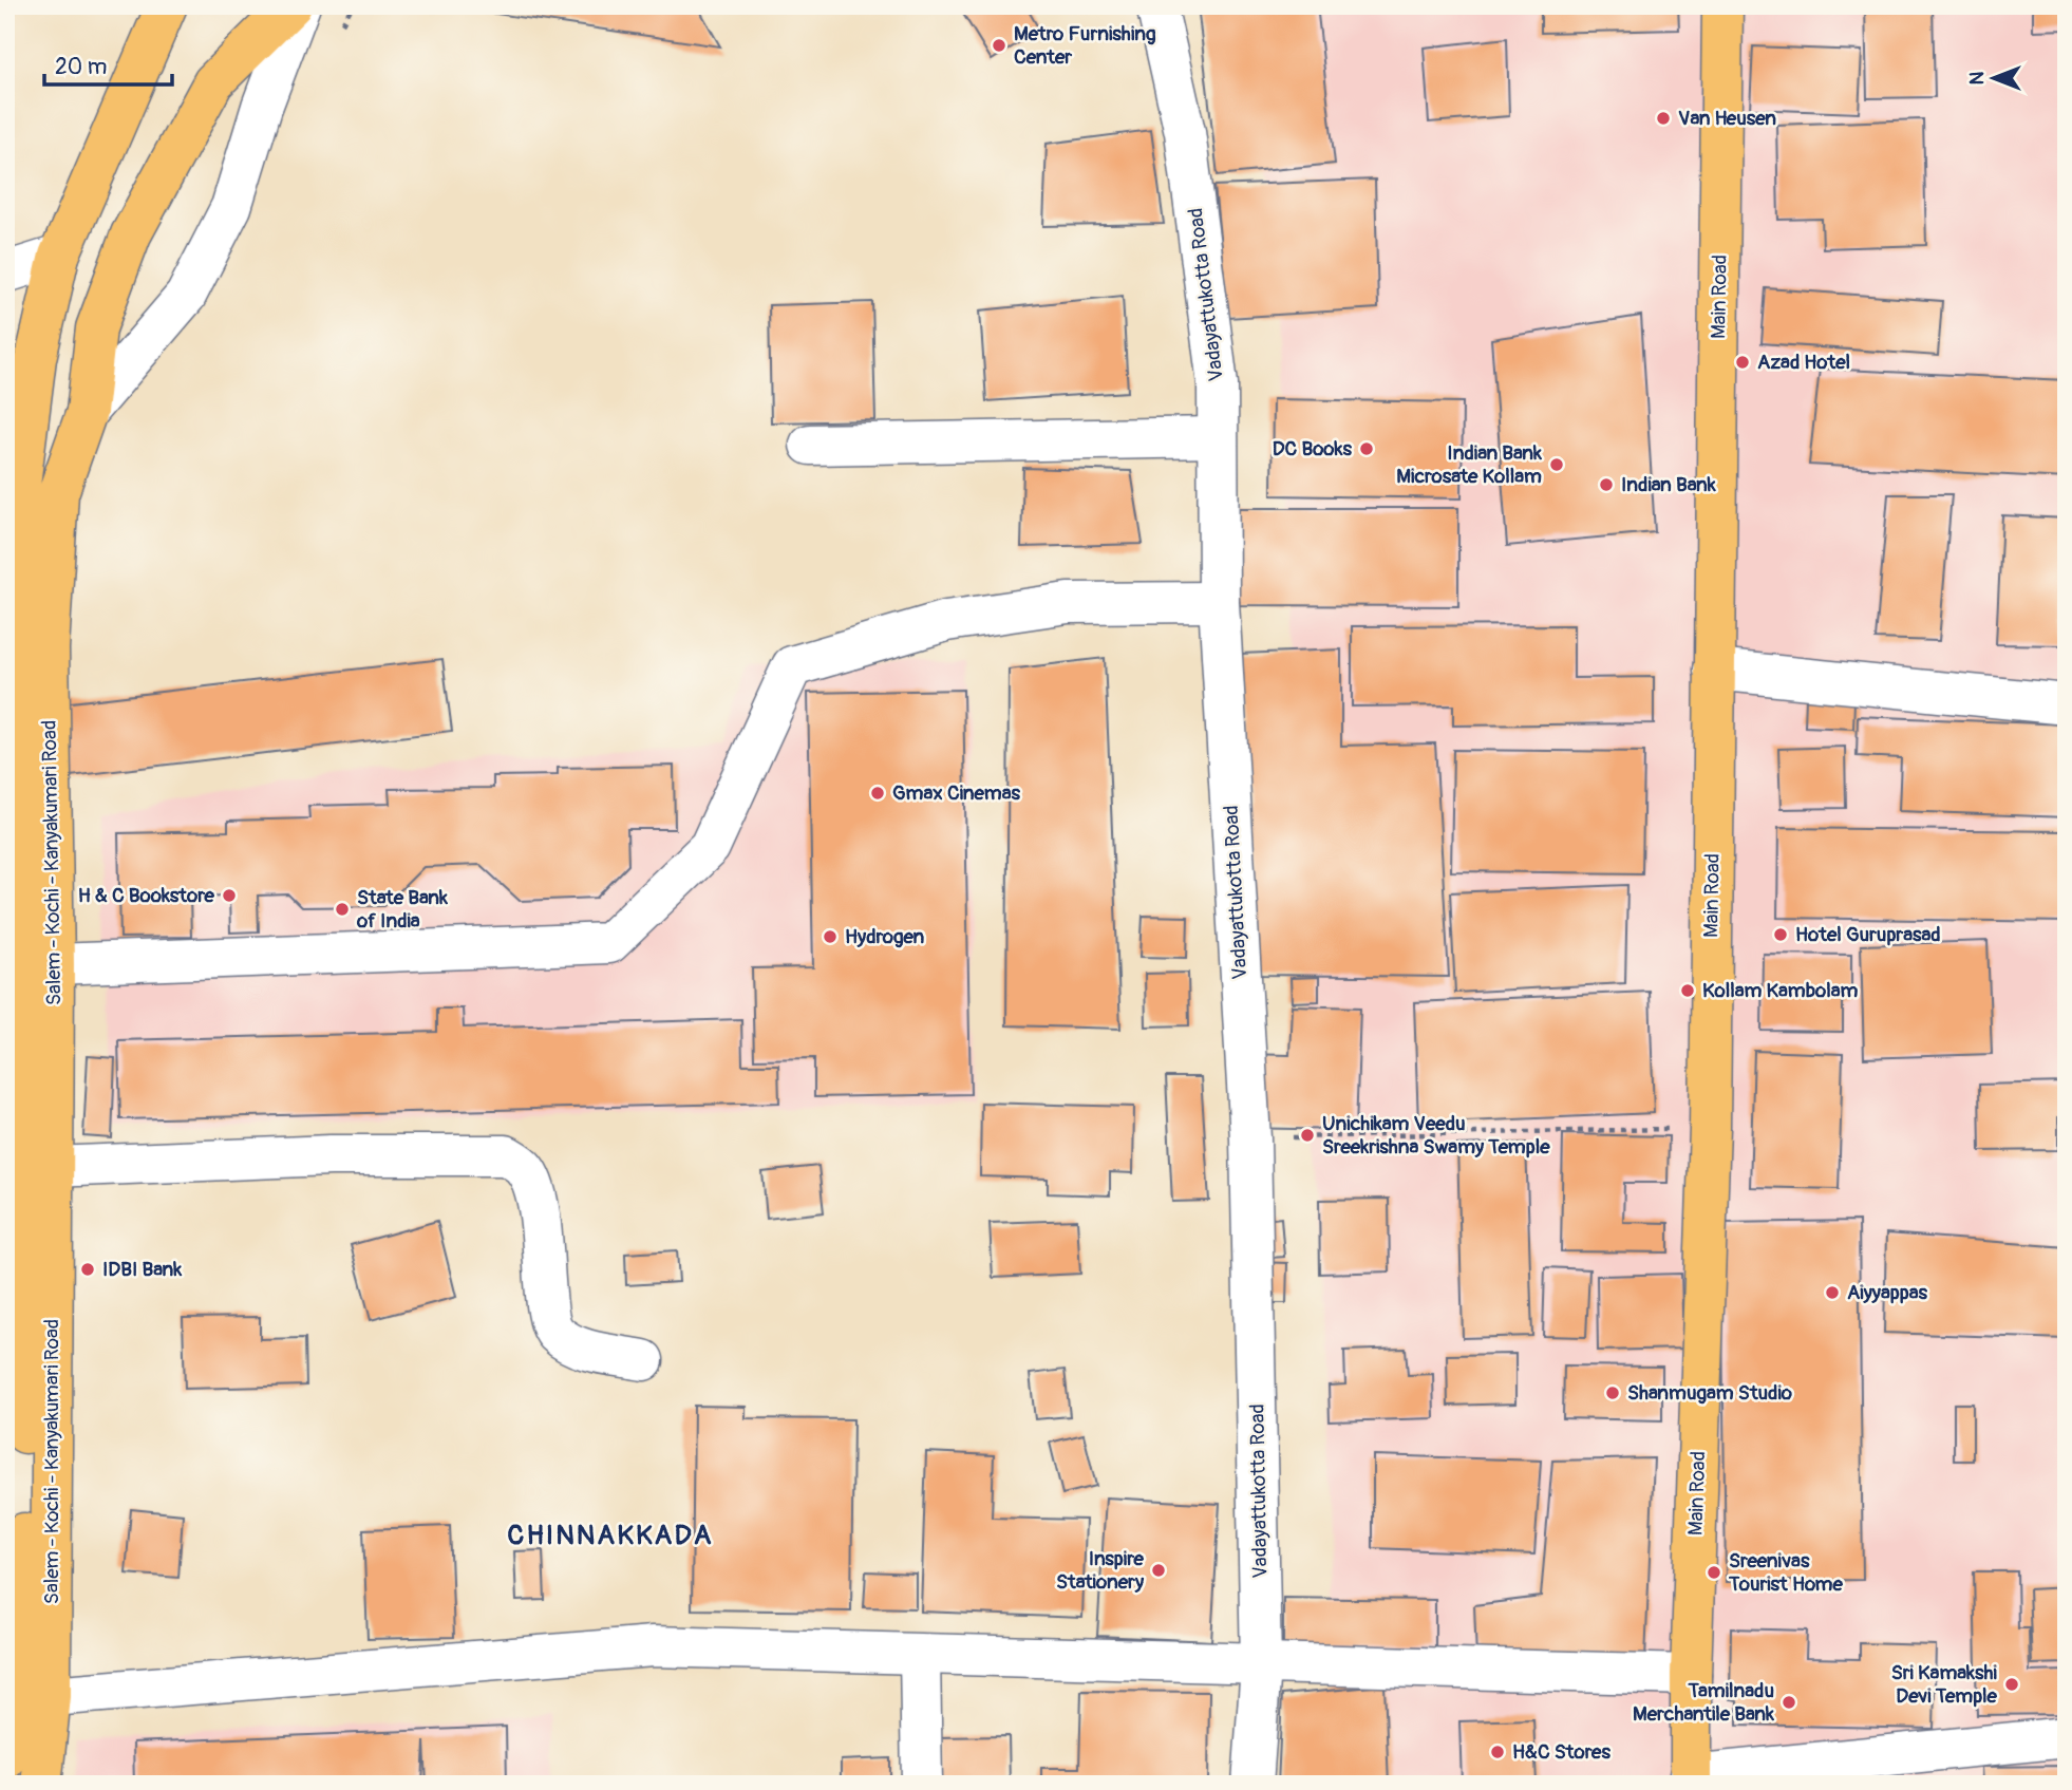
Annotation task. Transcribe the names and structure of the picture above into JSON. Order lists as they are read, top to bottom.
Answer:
{
  "streets": {
    "main road": ["Main Road", "Salem - Kochi - Kanyakumari Road"],
    "street": ["Vadayattukotta Road"]
  },
  "districts": ["CHINNAKKADA"],
  "places": [
    "Metro Furnishing Center",
    "Van Heusen",
    "Azad Hotel",
    "DC Books",
    "Indian Bank Microsate Kollam",
    "Indian Bank",
    "Gmax Cinemas",
    "H & C Bookstore",
    "State Bank of India",
    "Hotel Guruprasad",
    "Hydrogen",
    "Kollam Kambolam",
    "Unichikam Veedu Sreekrishna Swamy Temple",
    "IDBI Bank",
    "Aiyyappas",
    "Shanmugam Studio",
    "Inspire Stationery",
    "Sreenivas Tourist Home",
    "Sri Kamakshi Devi Temple",
    "Tamilnadu Merchantile Bank",
    "H&C Stores"
  ],
  "scale_bar": "20 m",
  "north": "left"
}
